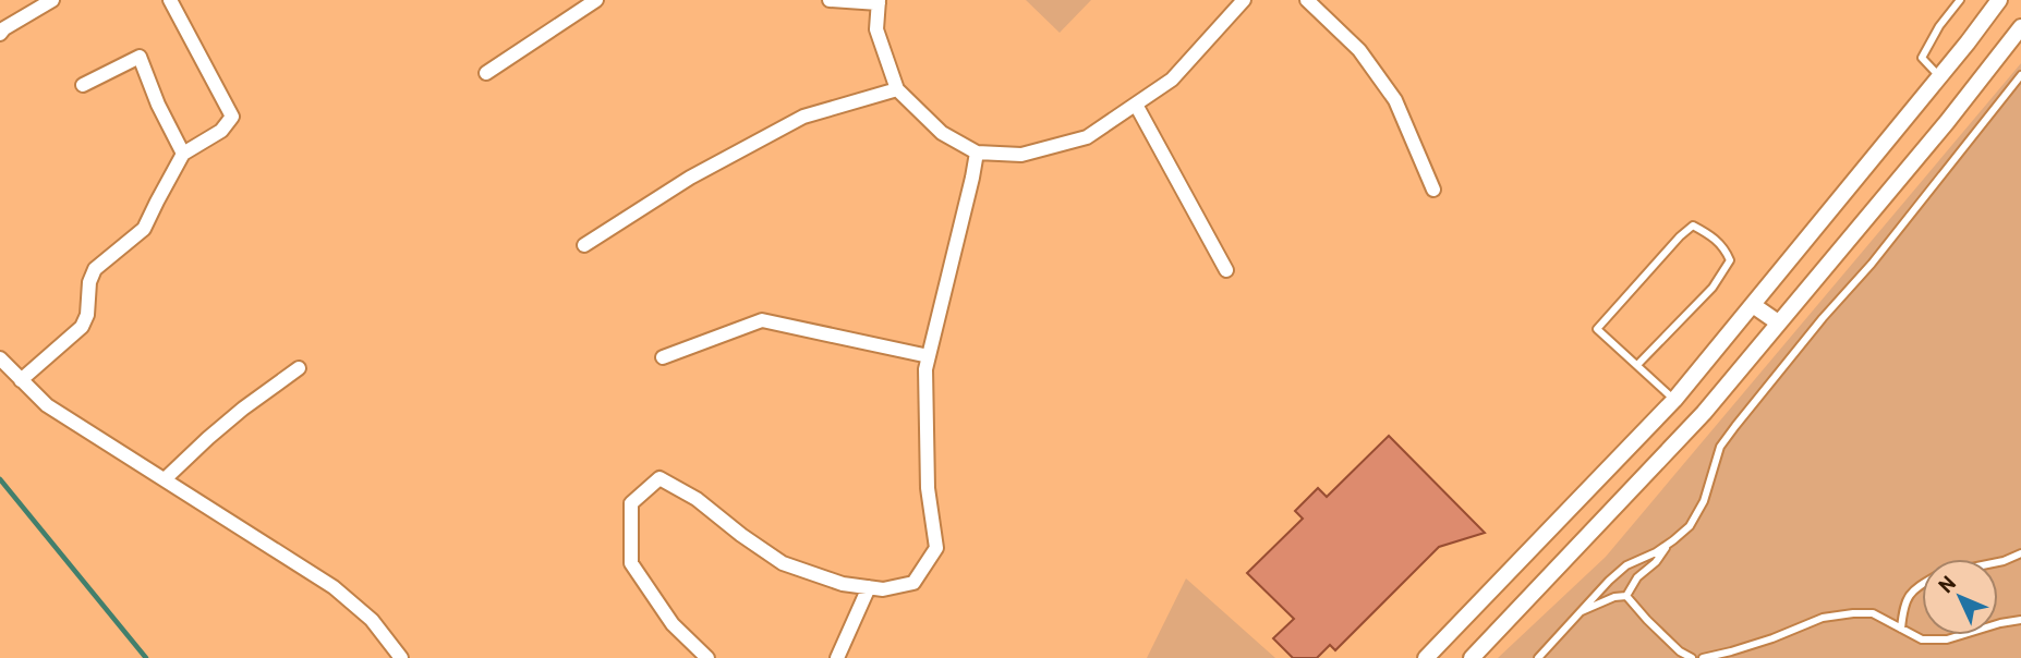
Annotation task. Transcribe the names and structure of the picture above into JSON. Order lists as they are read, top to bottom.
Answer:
{
  "north": "top left"
}
